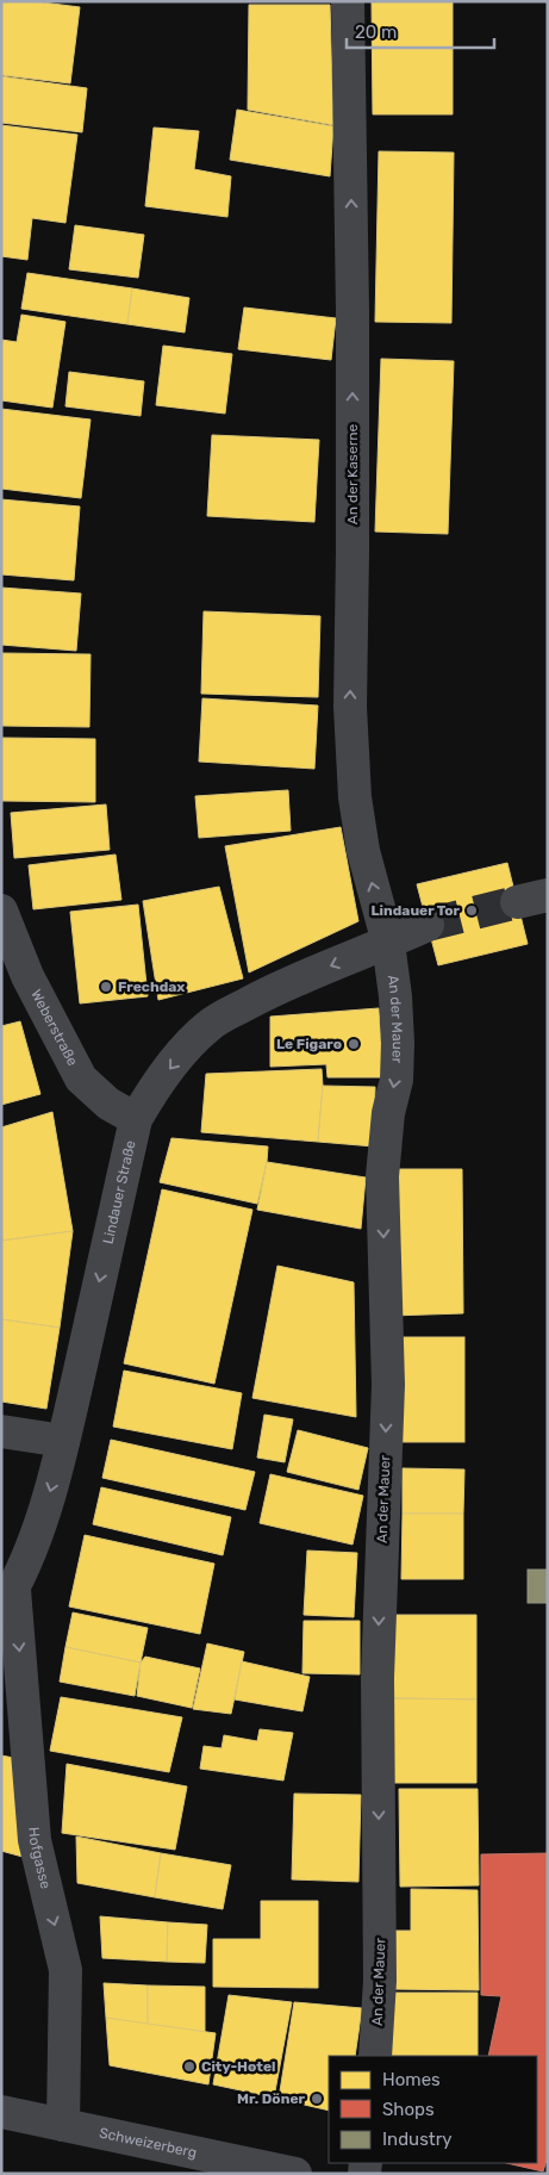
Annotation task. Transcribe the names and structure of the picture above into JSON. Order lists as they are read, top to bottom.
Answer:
{
  "streets": {
    "street": [
      "An der Kaserne",
      "An der Mauer",
      "Weberstraße",
      "Lindauer Straße",
      "Hofgasse",
      "Schweizerberg"
    ]
  },
  "crossings": [
    ["An der Kaserne", "An der Mauer"],
    ["An der Kaserne", "Lindauer Straße"],
    ["An der Mauer", "Lindauer Straße"],
    ["Weberstraße", "Lindauer Straße"],
    ["Lindauer Straße", "Hofgasse"],
    ["Hofgasse", "Schweizerberg"]
  ],
  "one_way": [
    "An der Kaserne",
    "An der Mauer",
    "Lindauer Straße",
    "Hofgasse"
  ],
  "places": [
    "Lindauer Tor",
    "Frechdax",
    "Le Figaro",
    "City-Hotel",
    "Mr. Döner"
  ],
  "legend": ["Homes", "Shops", "Industry"],
  "scale_bar": "20 m"
}
